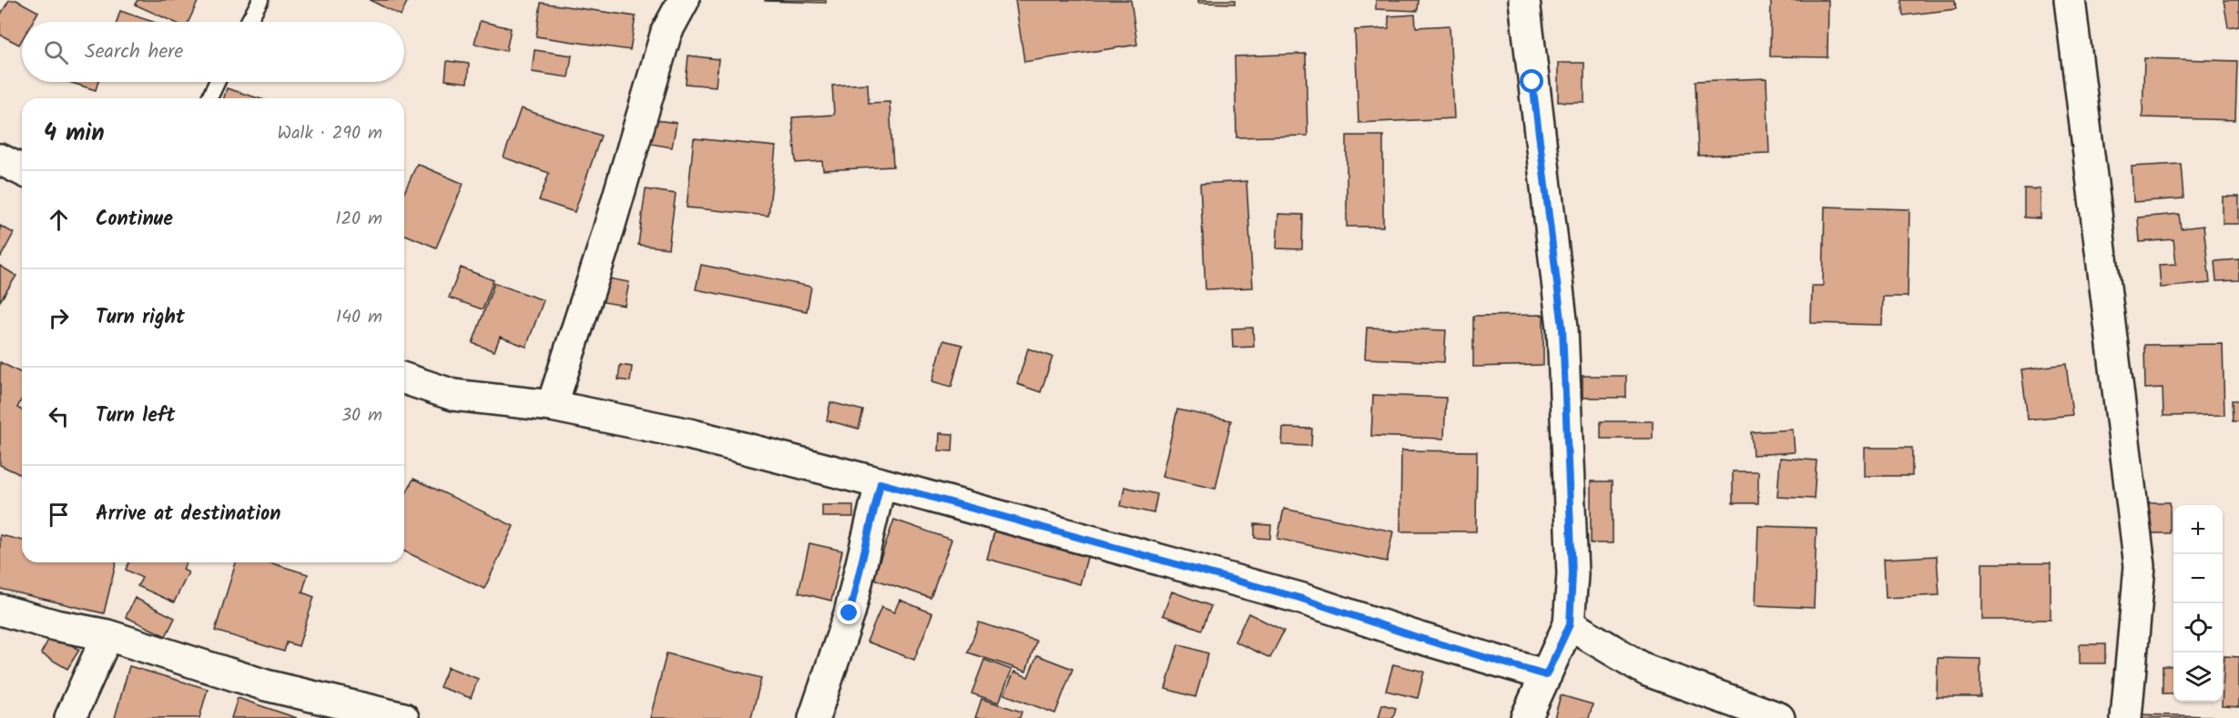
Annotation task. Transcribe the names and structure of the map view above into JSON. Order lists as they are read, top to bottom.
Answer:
{
  "page": {
    "search": "Search here",
    "heading": ["4 min", "Walk · 290 m"],
    "list": [
      ["Continue", "120 m"],
      ["Turn right", "140 m"],
      ["Turn left", "30 m"],
      "Arrive at destination"
    ],
    "map_buttons": ["+", "−"]
  }
}
